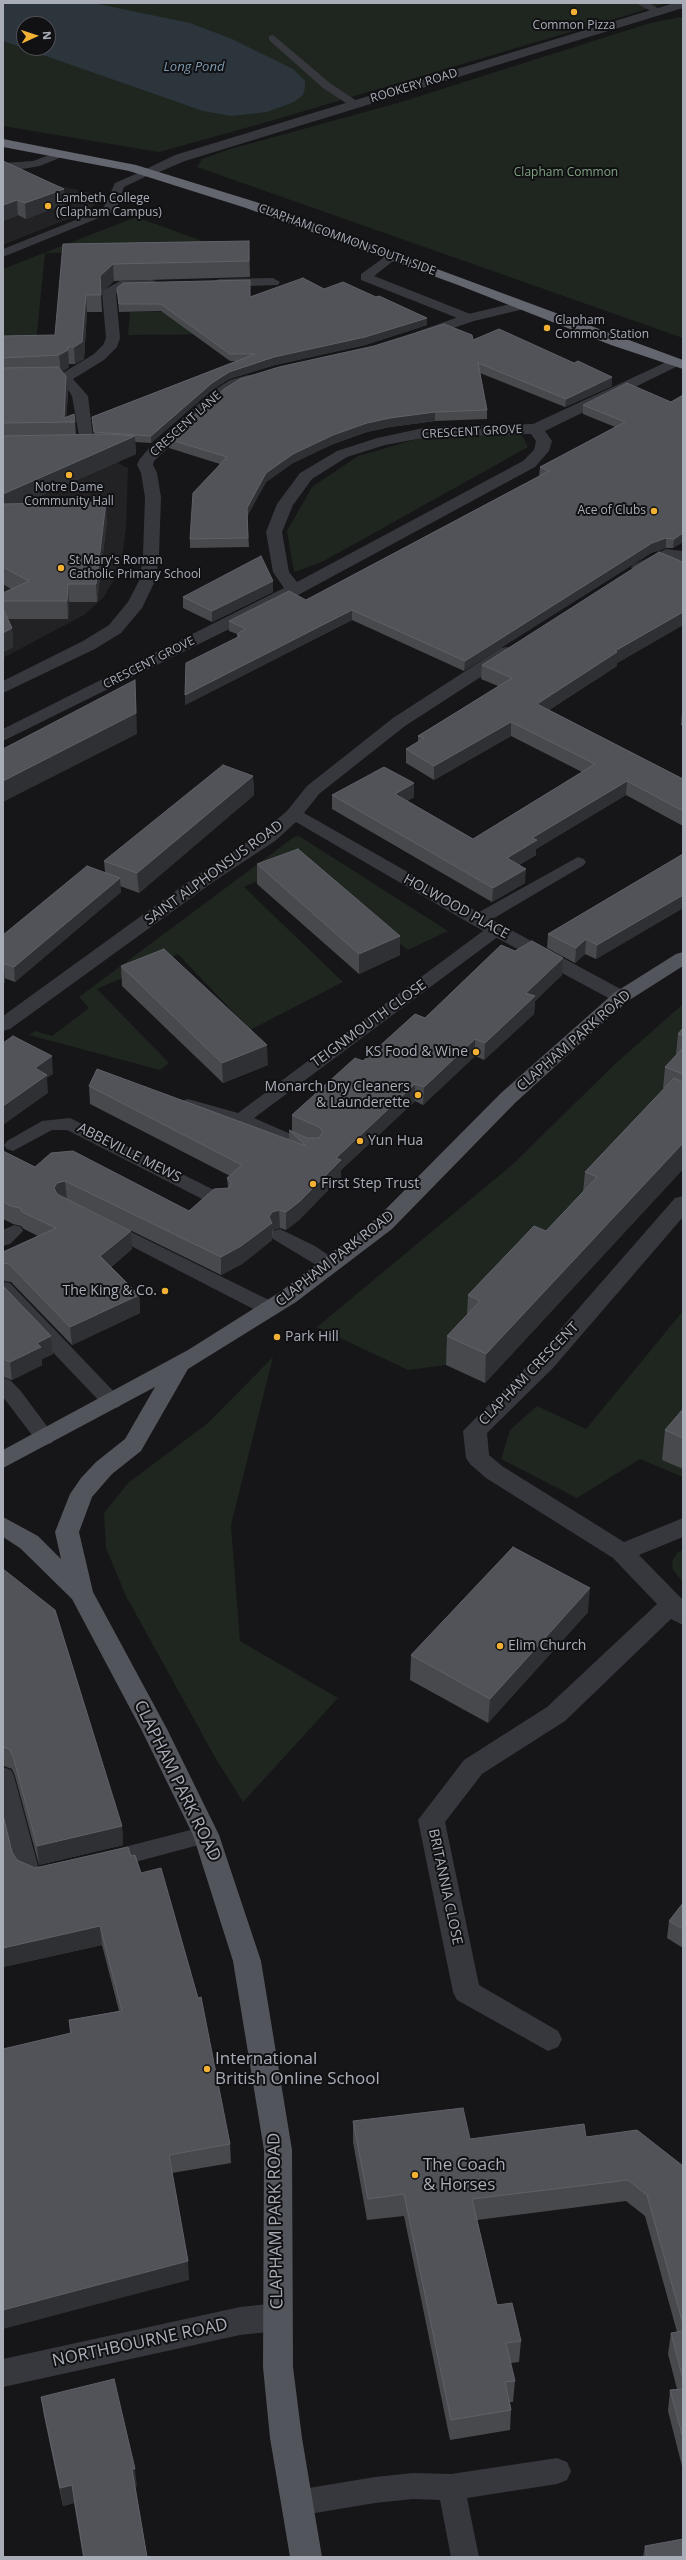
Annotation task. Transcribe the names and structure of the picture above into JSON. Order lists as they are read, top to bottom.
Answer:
{
  "streets": {
    "highway": ["CLAPHAM COMMON SOUTH SIDE"],
    "main road": ["CLAPHAM PARK ROAD"],
    "street": [
      "ROOKERY ROAD",
      "CRESCENT LANE",
      "CRESCENT GROVE",
      "SAINT ALPHONSUS ROAD",
      "HOLWOOD PLACE",
      "CLAPHAM CRESCENT",
      "BRITANNIA CLOSE",
      "NORTHBOURNE ROAD"
    ],
    "lane": ["TEIGNMOUTH CLOSE", "ABBEVILLE MEWS"]
  },
  "crossings": [
    ["ROOKERY ROAD", "CLAPHAM COMMON SOUTH SIDE"],
    ["CLAPHAM COMMON SOUTH SIDE", "CRESCENT GROVE"],
    ["SAINT ALPHONSUS ROAD", "HOLWOOD PLACE"],
    ["HOLWOOD PLACE", "TEIGNMOUTH CLOSE"],
    ["HOLWOOD PLACE", "CLAPHAM PARK ROAD"],
    ["CLAPHAM PARK ROAD", "NORTHBOURNE ROAD"],
    ["CLAPHAM CRESCENT", "BRITANNIA CLOSE"]
  ],
  "water": ["Long Pond"],
  "parks": ["Clapham Common"],
  "places": [
    "Common Pizza",
    "Lambeth College (Clapham Campus)",
    "Clapham Common Station",
    "Notre Dame Community Hall",
    "Ace of Clubs",
    "St Mary's Roman Catholic Primary School",
    "KS Food & Wine",
    "Monarch Dry Cleaners & Launderette",
    "Yun Hua",
    "First Step Trust",
    "The King & Co.",
    "Park Hill",
    "Elim Church",
    "International British Online School",
    "The Coach & Horses"
  ],
  "north": "right"
}
